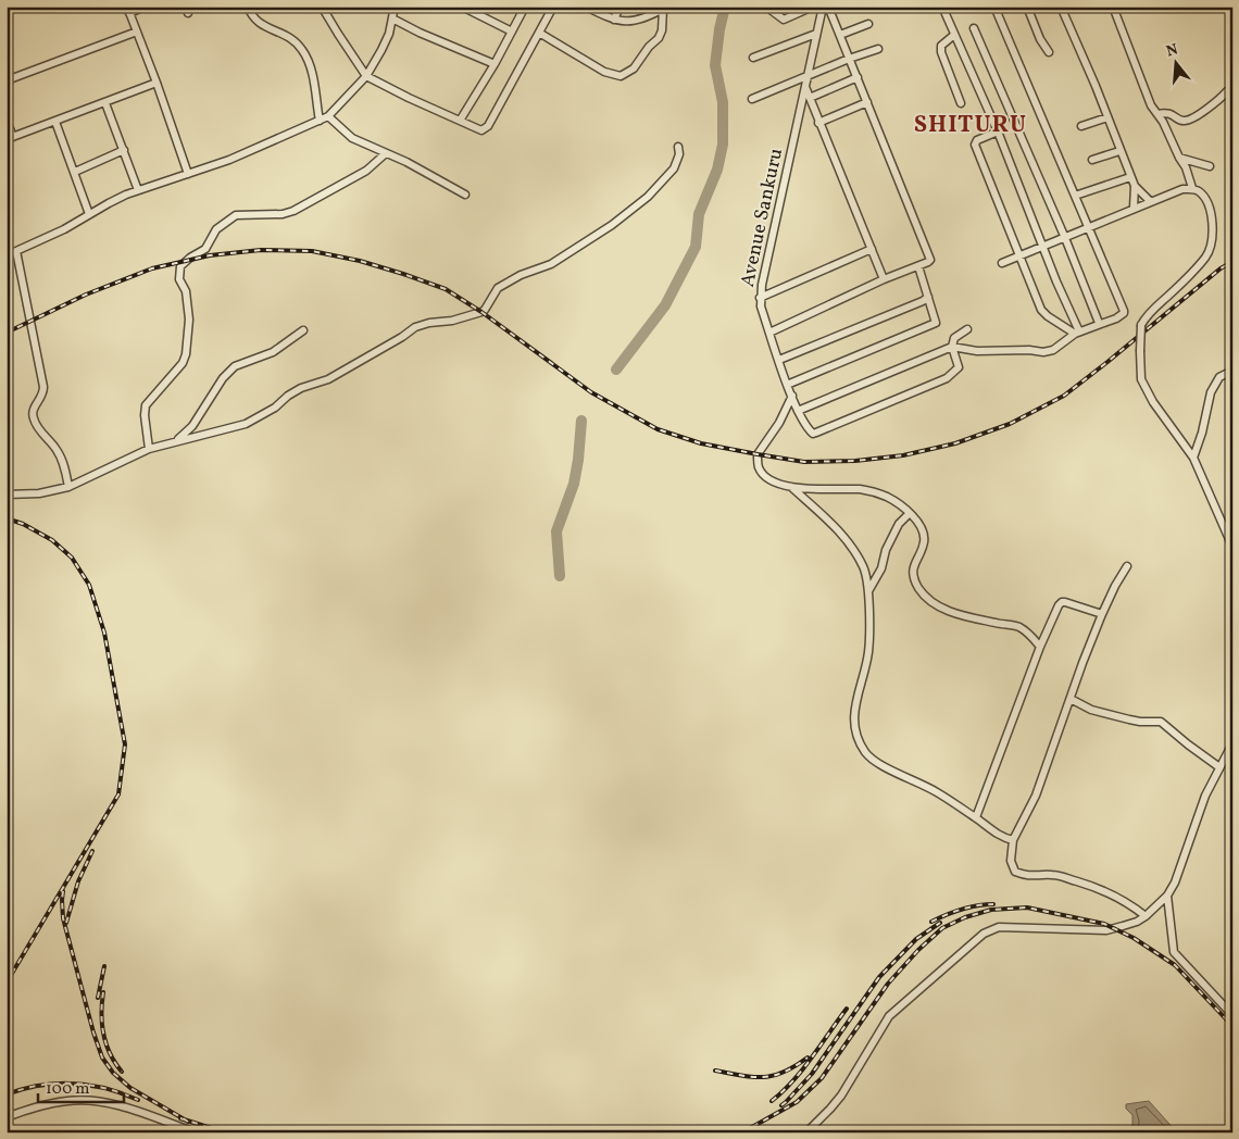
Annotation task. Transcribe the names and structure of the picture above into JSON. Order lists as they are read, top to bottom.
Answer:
{
  "streets": {
    "street": ["Avenue Sankuru"]
  },
  "districts": ["SHITURU"],
  "scale_bar": "100 m",
  "north": "top"
}
